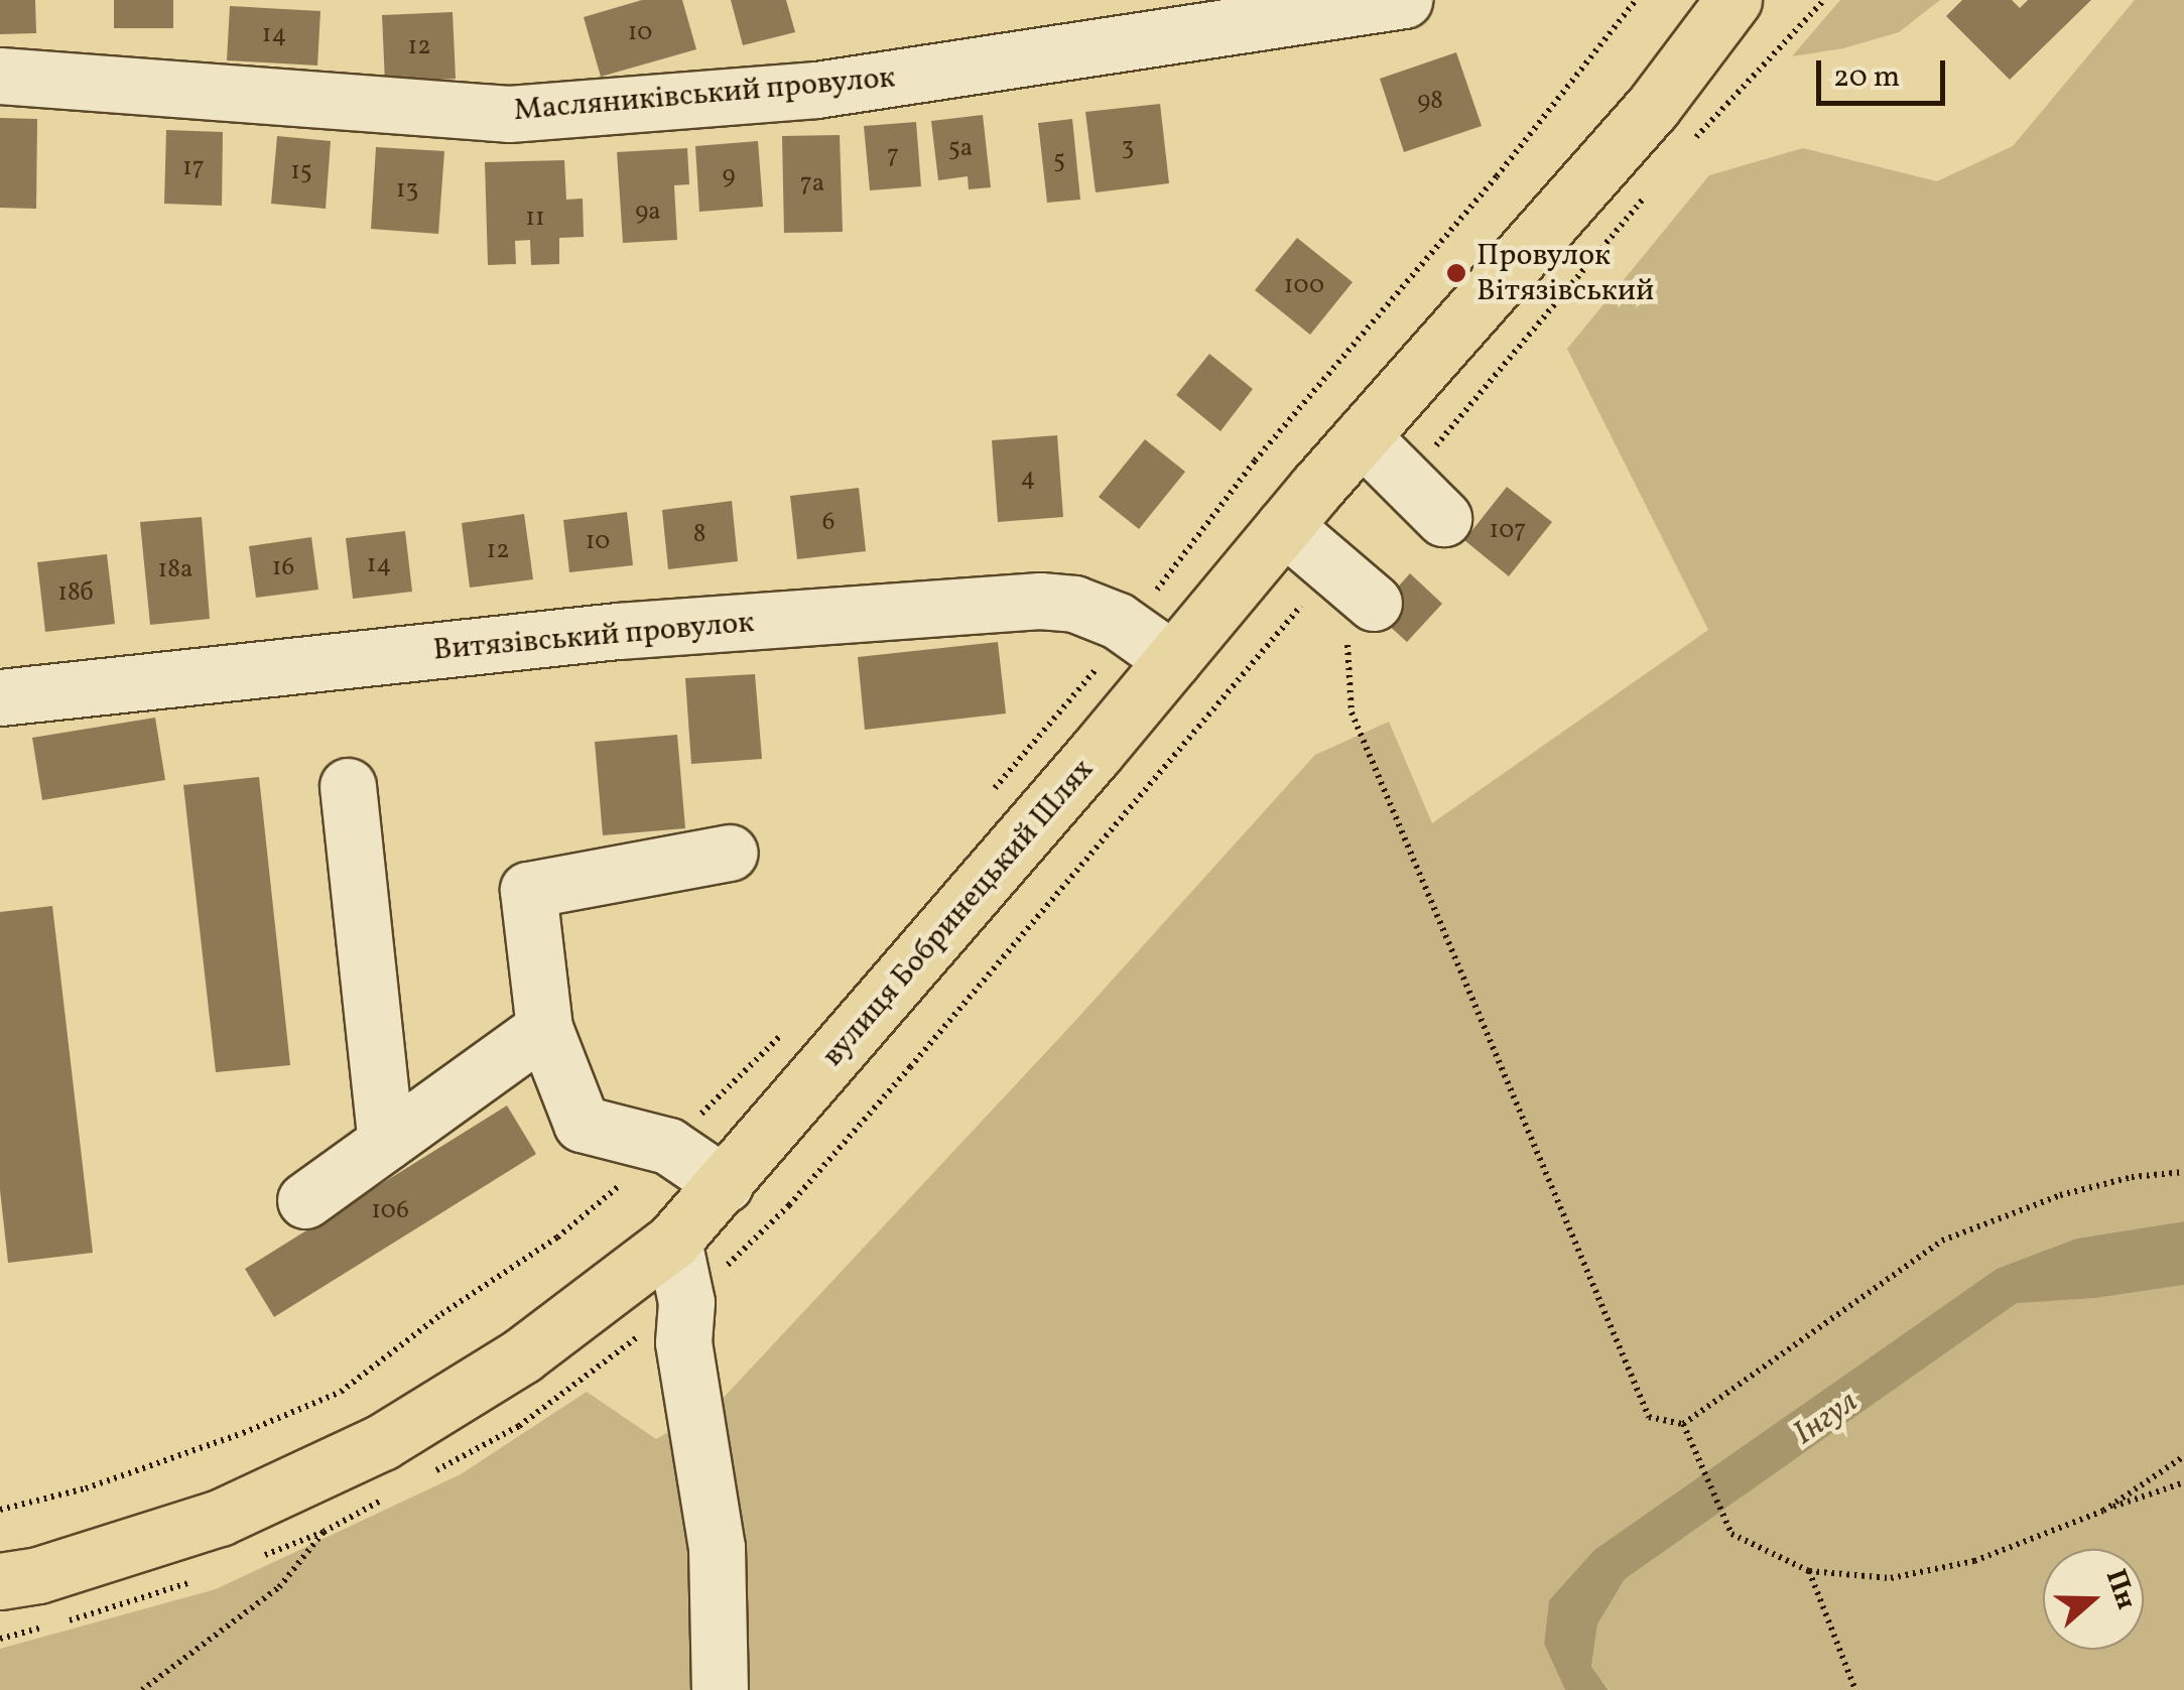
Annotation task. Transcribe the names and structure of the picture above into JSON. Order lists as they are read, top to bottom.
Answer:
{
  "streets": {
    "main road": ["вулиця Бобринецький Шлях"],
    "street": ["Масляниківський провулок", "Витязівський провулок"]
  },
  "crossings": [
    ["Витязівський провулок", "вулиця Бобринецький Шлях"]
  ],
  "water": ["Інгул"],
  "places": ["Провулок Вітязівський"],
  "house_numbers": [
    "10",
    "14",
    "12",
    "98",
    "3",
    "5а",
    "7",
    "5",
    "17",
    "15",
    "9",
    "7а",
    "13",
    "9а",
    "11",
    "100",
    "4",
    "6",
    "107",
    "8",
    "10",
    "12",
    "14",
    "16",
    "18а",
    "18б",
    "106"
  ],
  "scale_bar": "20 m",
  "north": "right"
}
